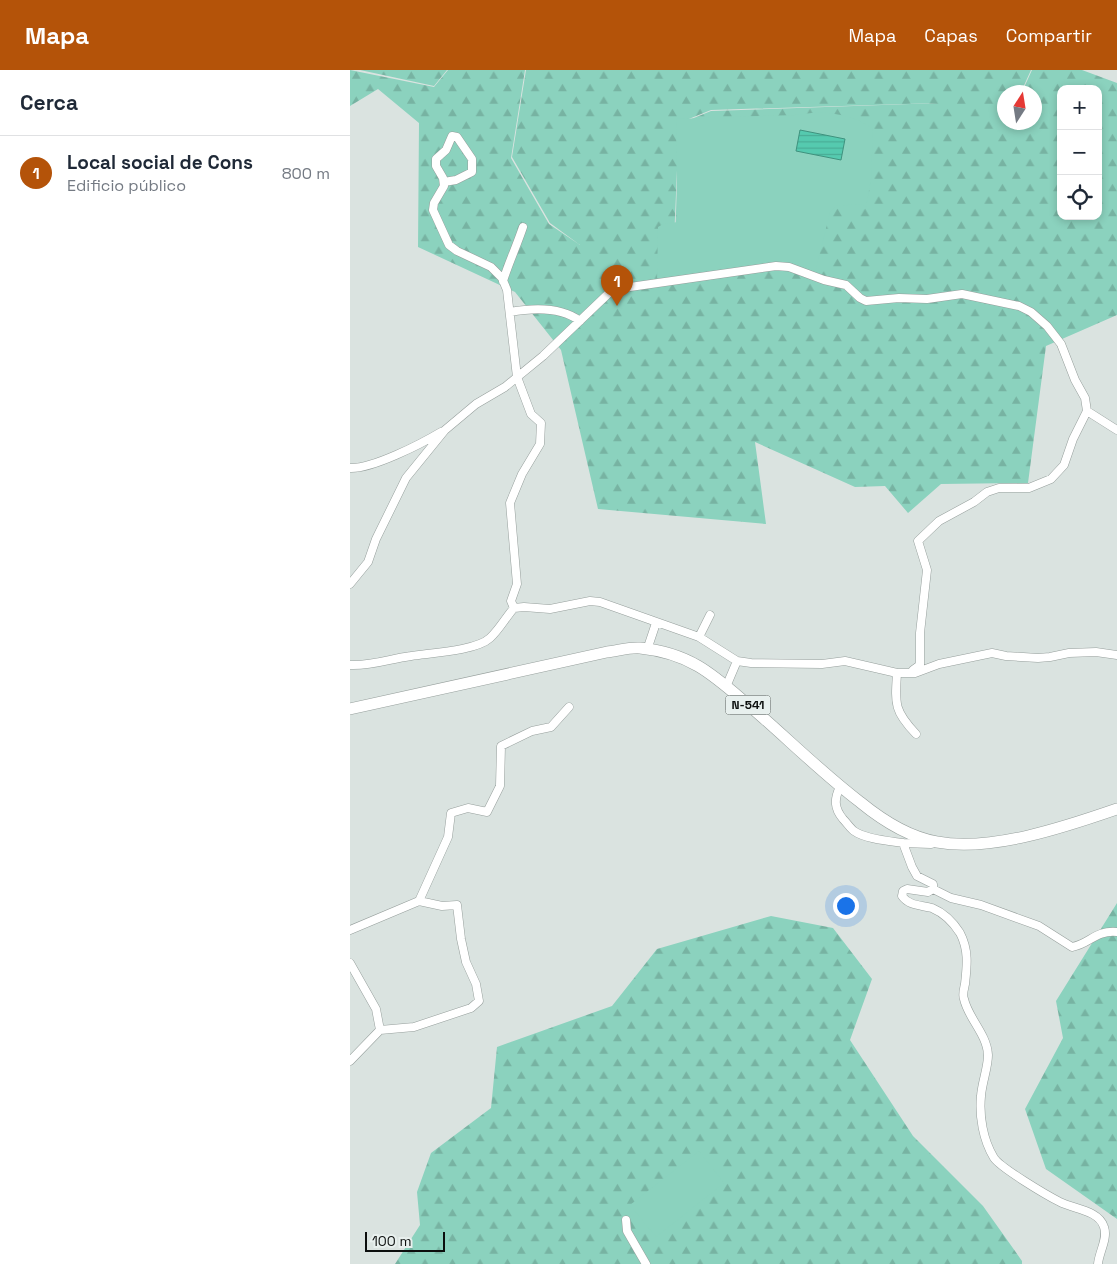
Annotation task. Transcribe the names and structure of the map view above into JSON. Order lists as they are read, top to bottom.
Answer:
{
  "streets": {
    "highway": ["N-541"]
  },
  "scale_bar": "100 m",
  "north": "top",
  "page": {
    "header": "Mapa",
    "nav": ["Mapa", "Capas", "Compartir"],
    "heading": "Cerca",
    "map_buttons": ["+", "−"],
    "list": [
      {
        "mark": "1",
        "name": "Local social de Cons",
        "note": "Edificio público",
        "value": "800 m"
      }
    ],
    "pins": "1",
    "scale": "100 m"
  }
}
